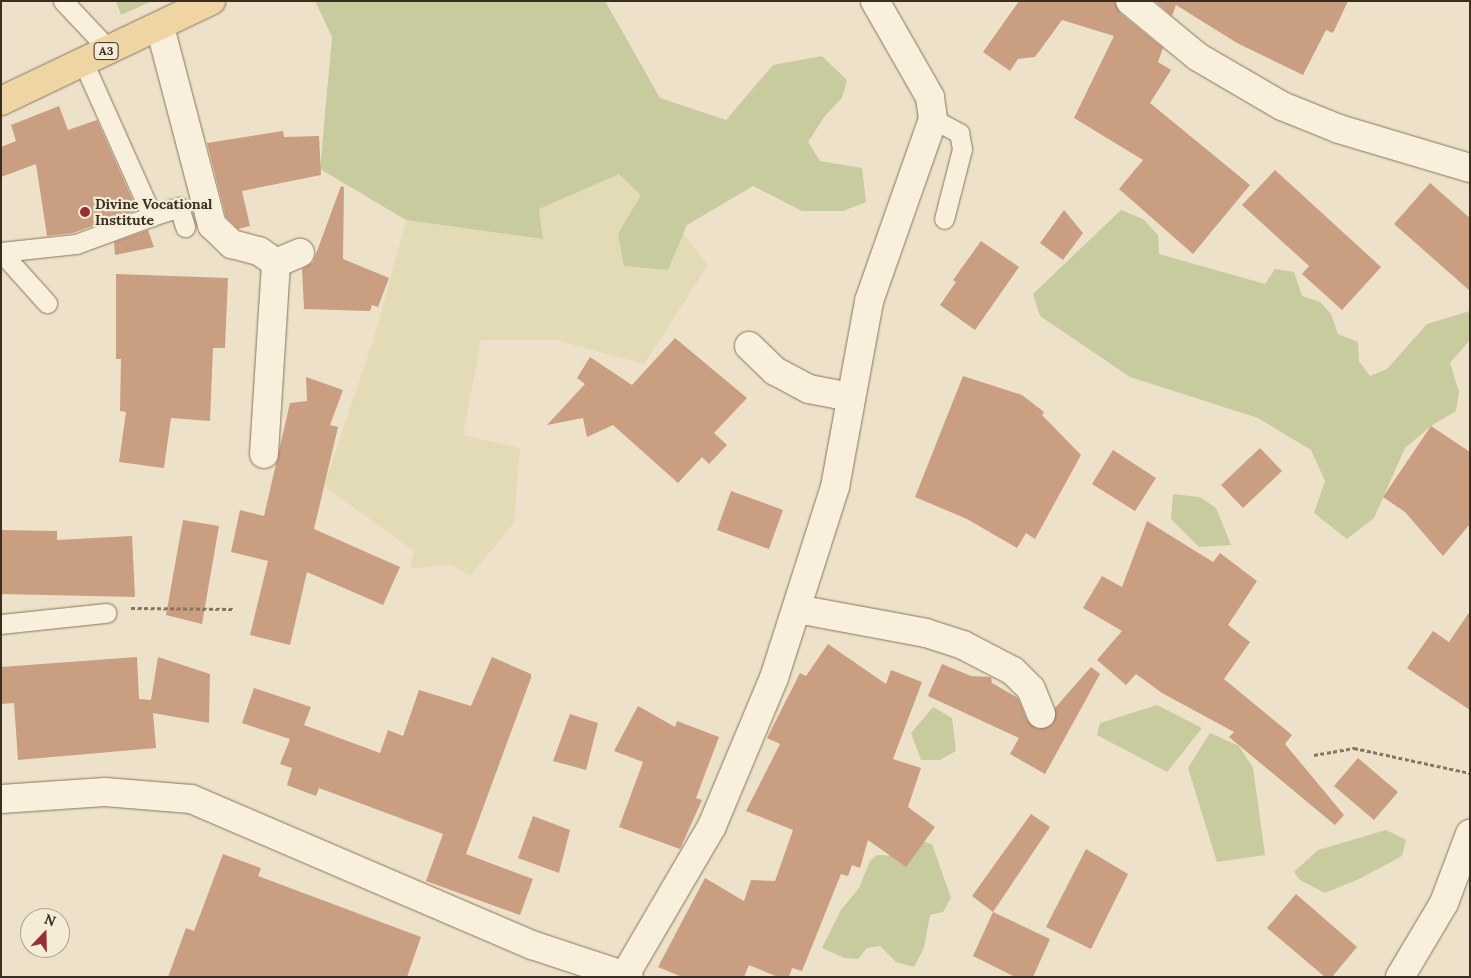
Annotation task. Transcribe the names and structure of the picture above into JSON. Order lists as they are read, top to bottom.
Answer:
{
  "streets": {
    "main road": ["A3"]
  },
  "places": ["Divine Vocational Institute"],
  "north": "top"
}
